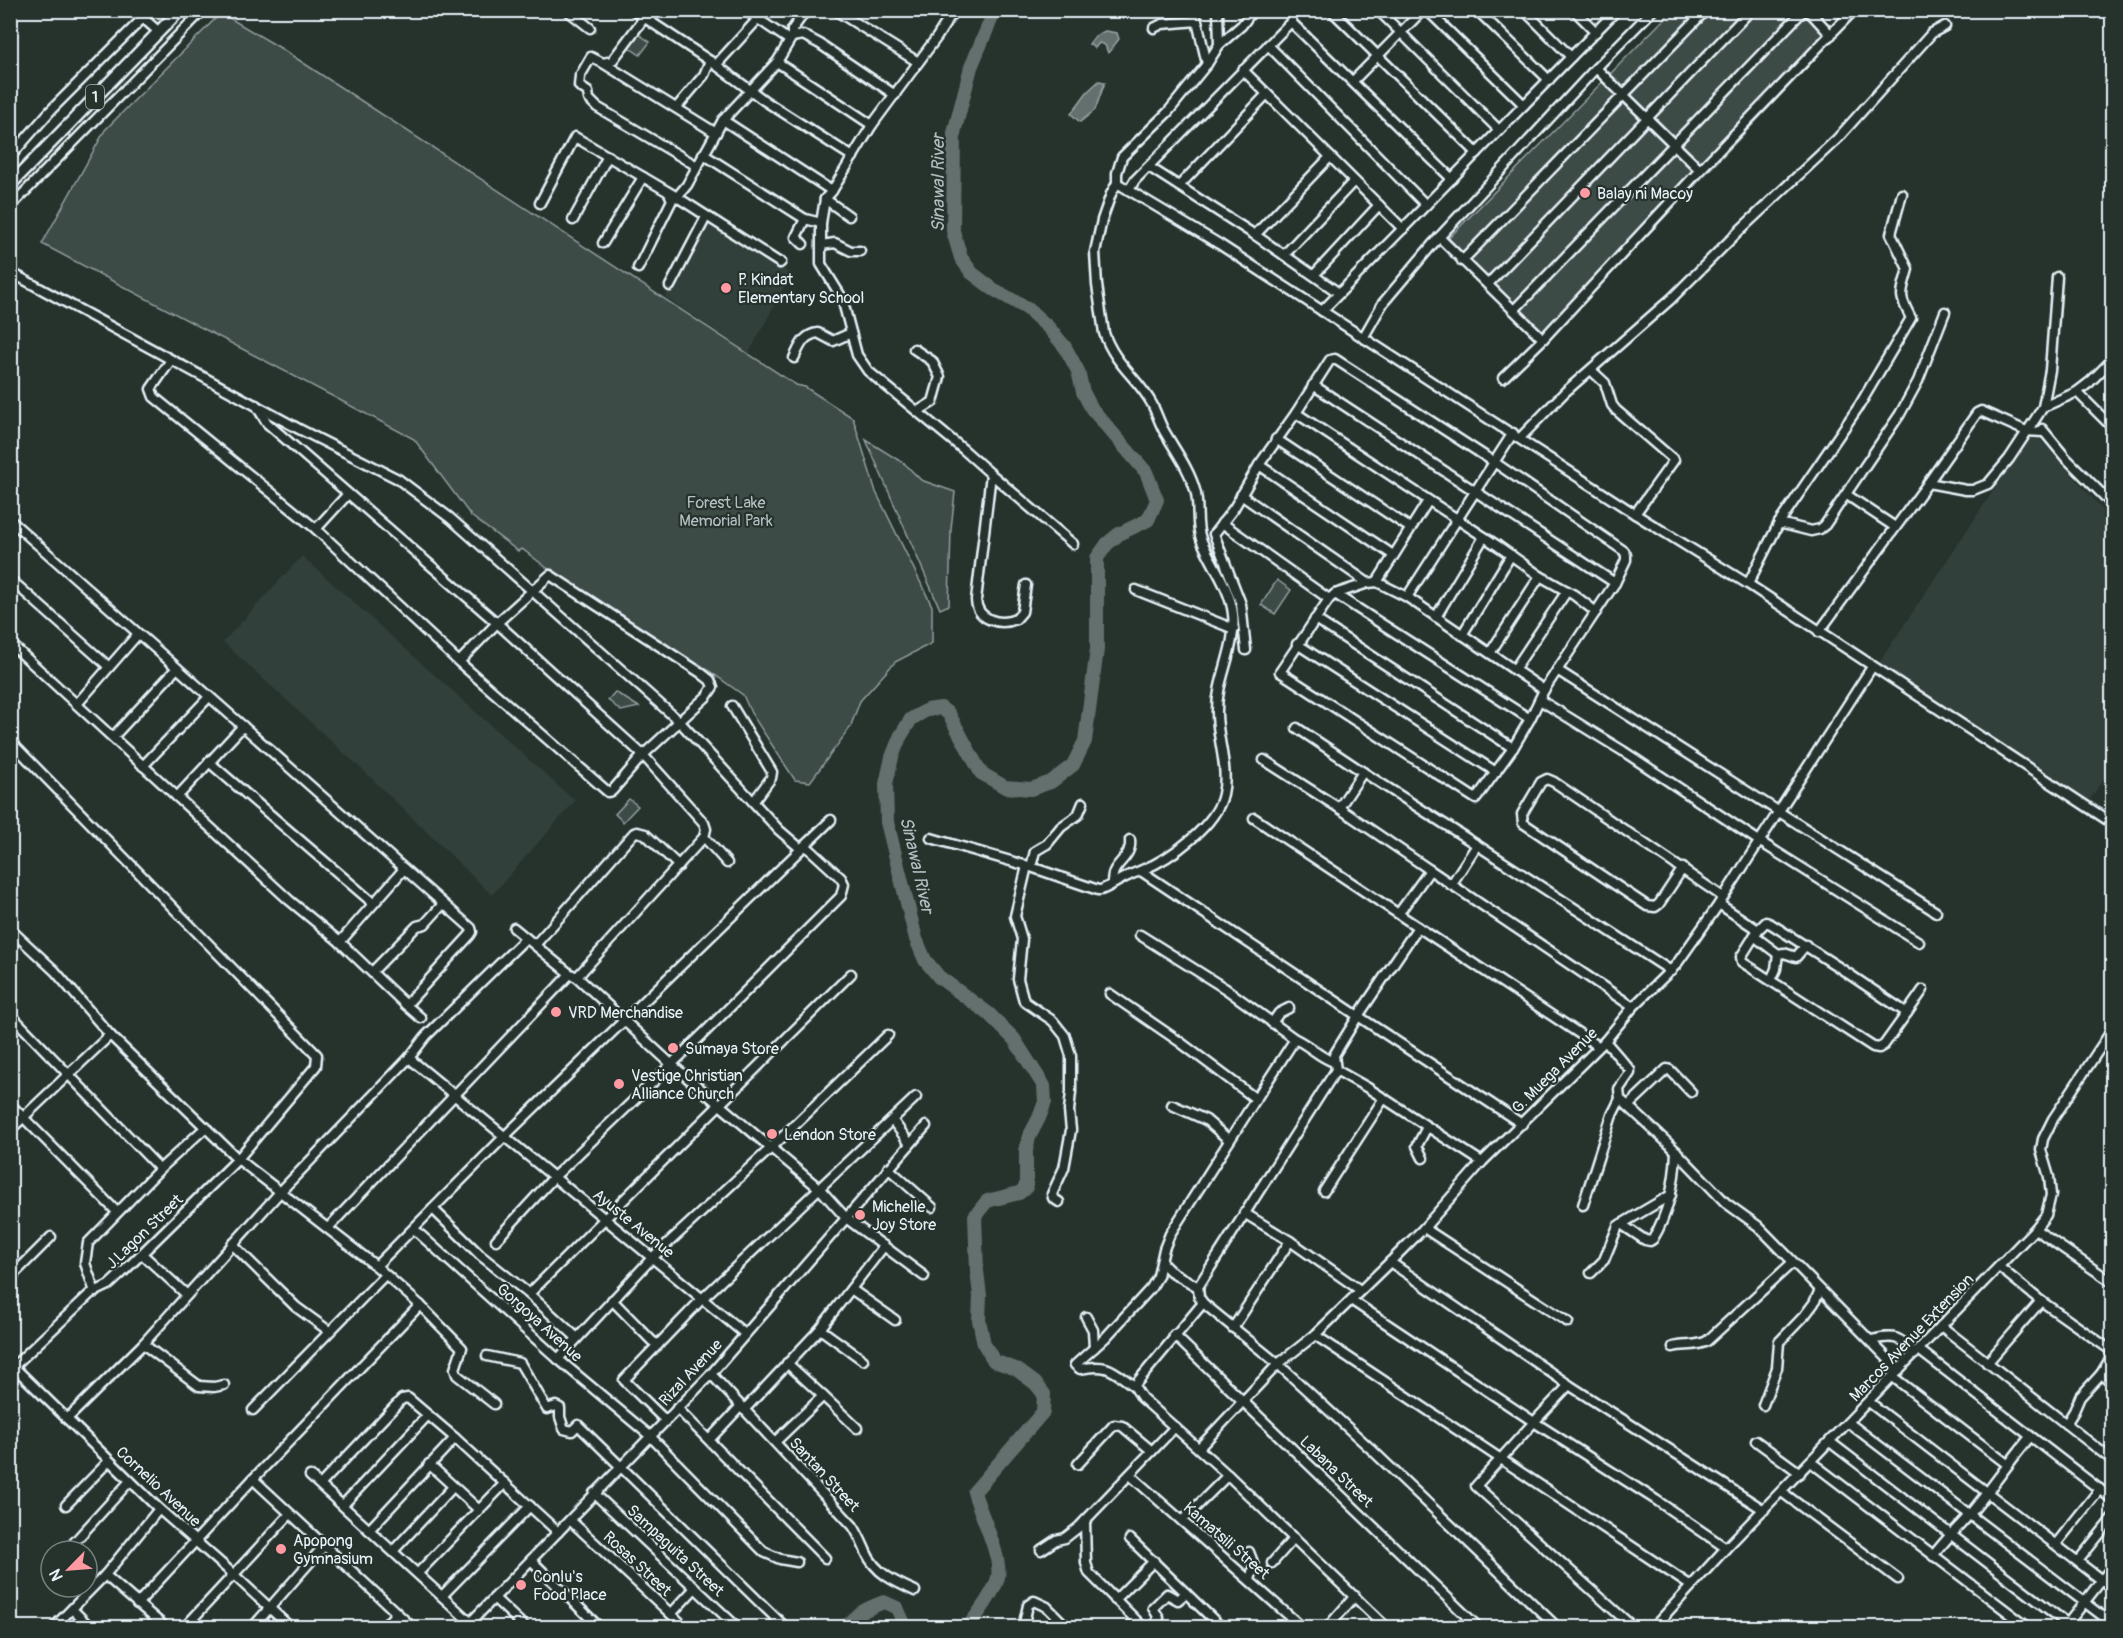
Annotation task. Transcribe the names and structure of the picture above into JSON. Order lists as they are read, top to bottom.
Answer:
{
  "streets": {
    "main road": ["1"],
    "street": [
      "G. Muega Avenue",
      "Ayuste Avenue",
      "J.Lagon Street",
      "Gorgoya Avenue",
      "Marcos Avenue Extension",
      "Rizal Avenue",
      "Labana Street",
      "Santan Street",
      "Cornelio Avenue",
      "Kamatsili Street",
      "Sampaguita Street",
      "Rosas Street"
    ]
  },
  "crossings": [
    ["G. Muega Avenue", "Labana Street"],
    ["Ayuste Avenue", "Rizal Avenue"],
    ["J.Lagon Street", "Cornelio Avenue"],
    ["Gorgoya Avenue", "Rizal Avenue"],
    ["Rizal Avenue", "Santan Street"],
    ["Rizal Avenue", "Sampaguita Street"],
    ["Rizal Avenue", "Rosas Street"]
  ],
  "water": ["Sinawal River"],
  "parks": ["Forest Lake Memorial Park"],
  "places": [
    "Balay ni Macoy",
    "P. Kindat Elementary School",
    "VRD Merchandise",
    "Sumaya Store",
    "Vestige Christian Alliance Church",
    "Lendon Store",
    "Michelle Joy Store",
    "Apopong Gymnasium",
    "Conlu's Food Place"
  ],
  "north": "bottom left"
}
